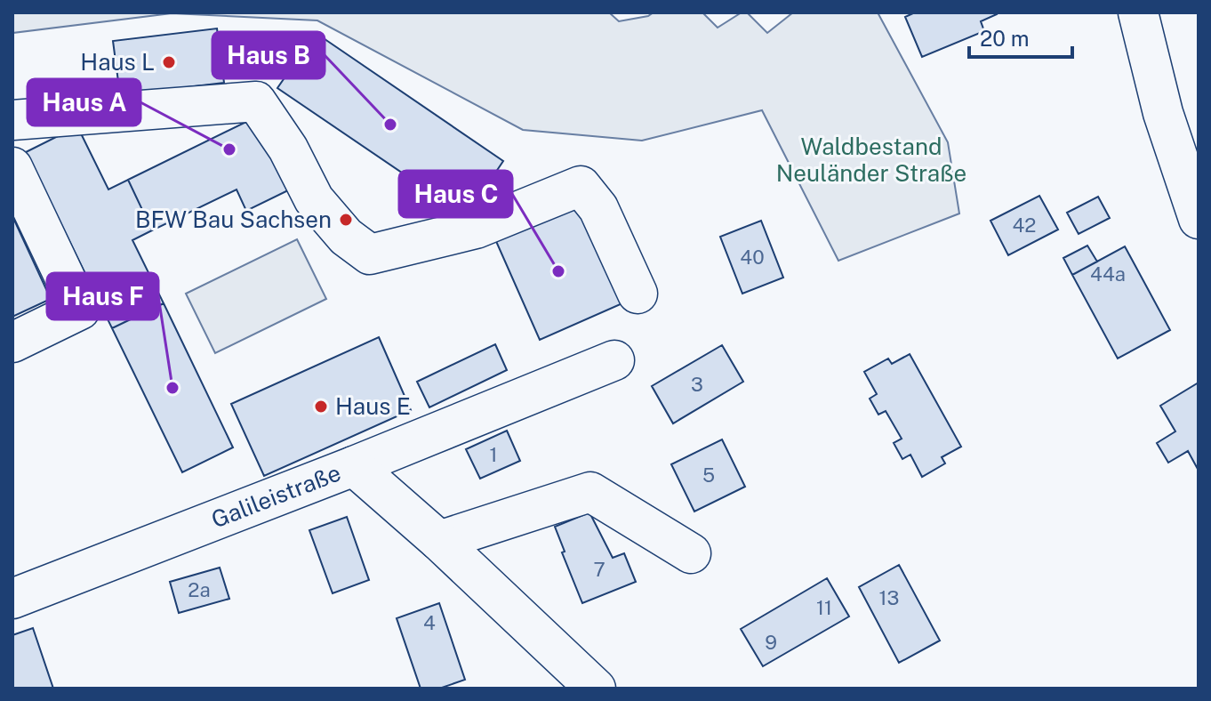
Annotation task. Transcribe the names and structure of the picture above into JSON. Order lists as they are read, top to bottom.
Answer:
{
  "streets": {
    "street": ["Galileistraße"]
  },
  "parks": ["Waldbestand Neuländer Straße"],
  "places": [
    "Haus L",
    "Haus B",
    "Haus A",
    "BFW Bau Sachsen",
    "Haus C",
    "Haus F",
    "Haus E"
  ],
  "house_numbers": [
    "42",
    "40",
    "44a",
    "3",
    "1",
    "5",
    "7",
    "2a",
    "13",
    "11",
    "4",
    "9"
  ],
  "scale_bar": "20 m"
}
